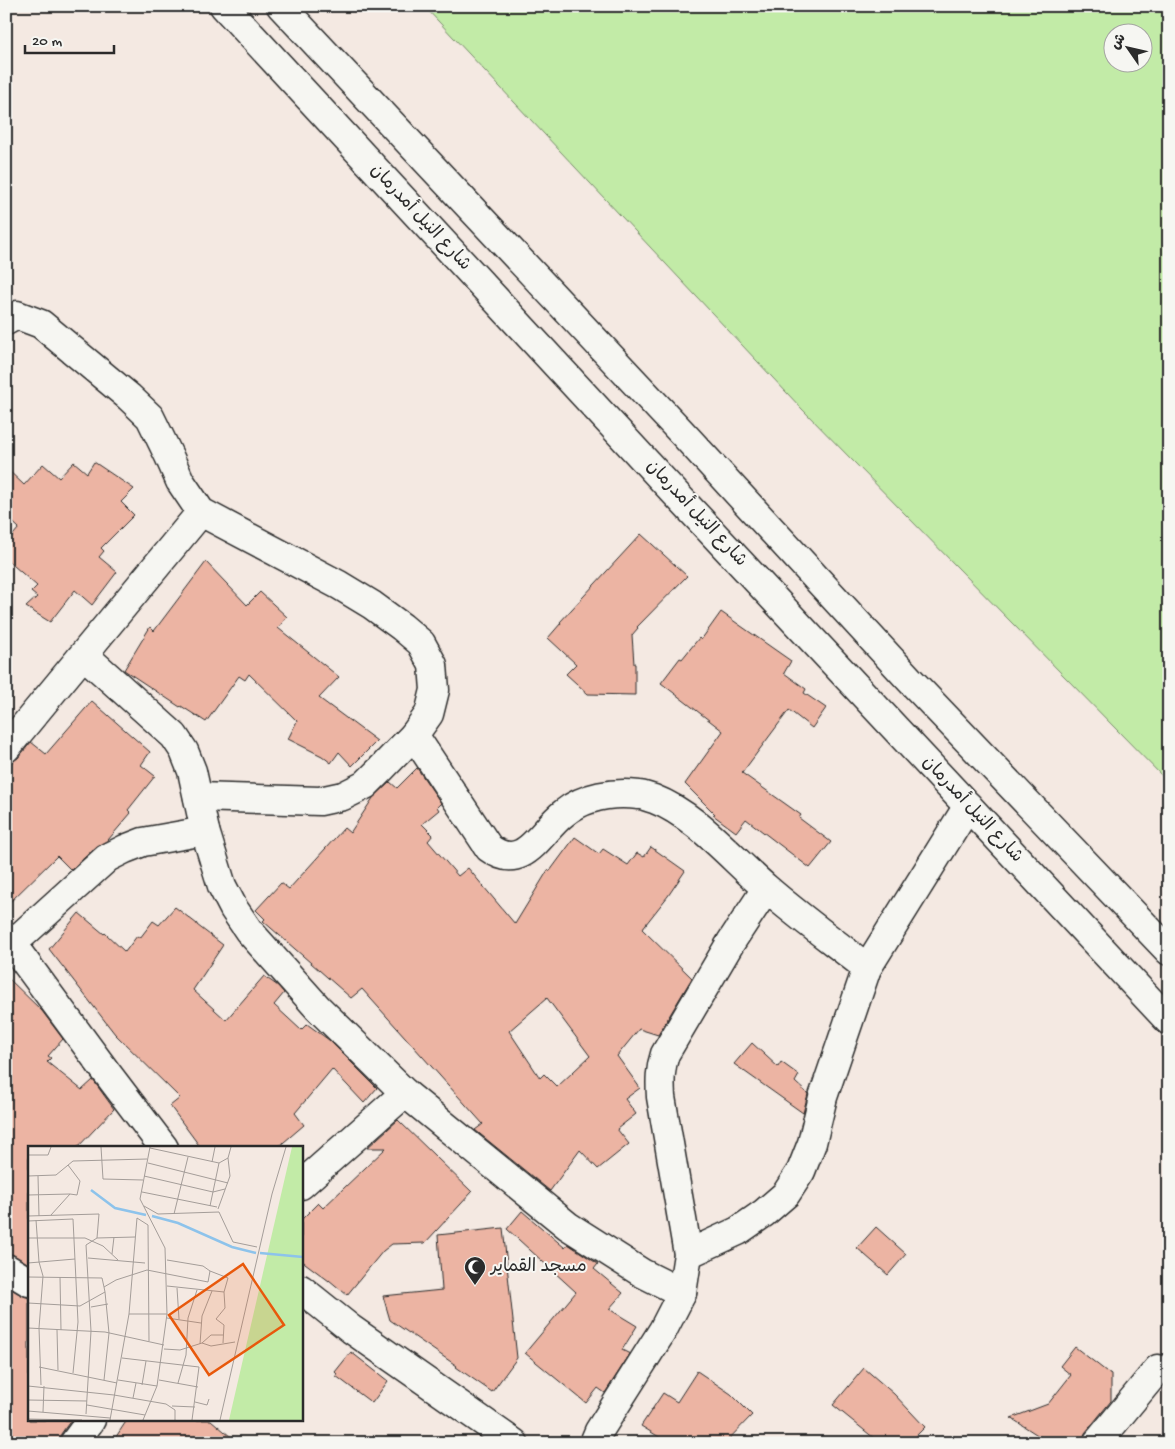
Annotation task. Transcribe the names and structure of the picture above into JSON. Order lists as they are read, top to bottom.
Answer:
{
  "streets": {
    "street": ["شارع النيل أمدرمان"]
  },
  "places": {
    "mosque": ["مسجد القماير"]
  },
  "scale_bar": "20 m",
  "north": "top left"
}
